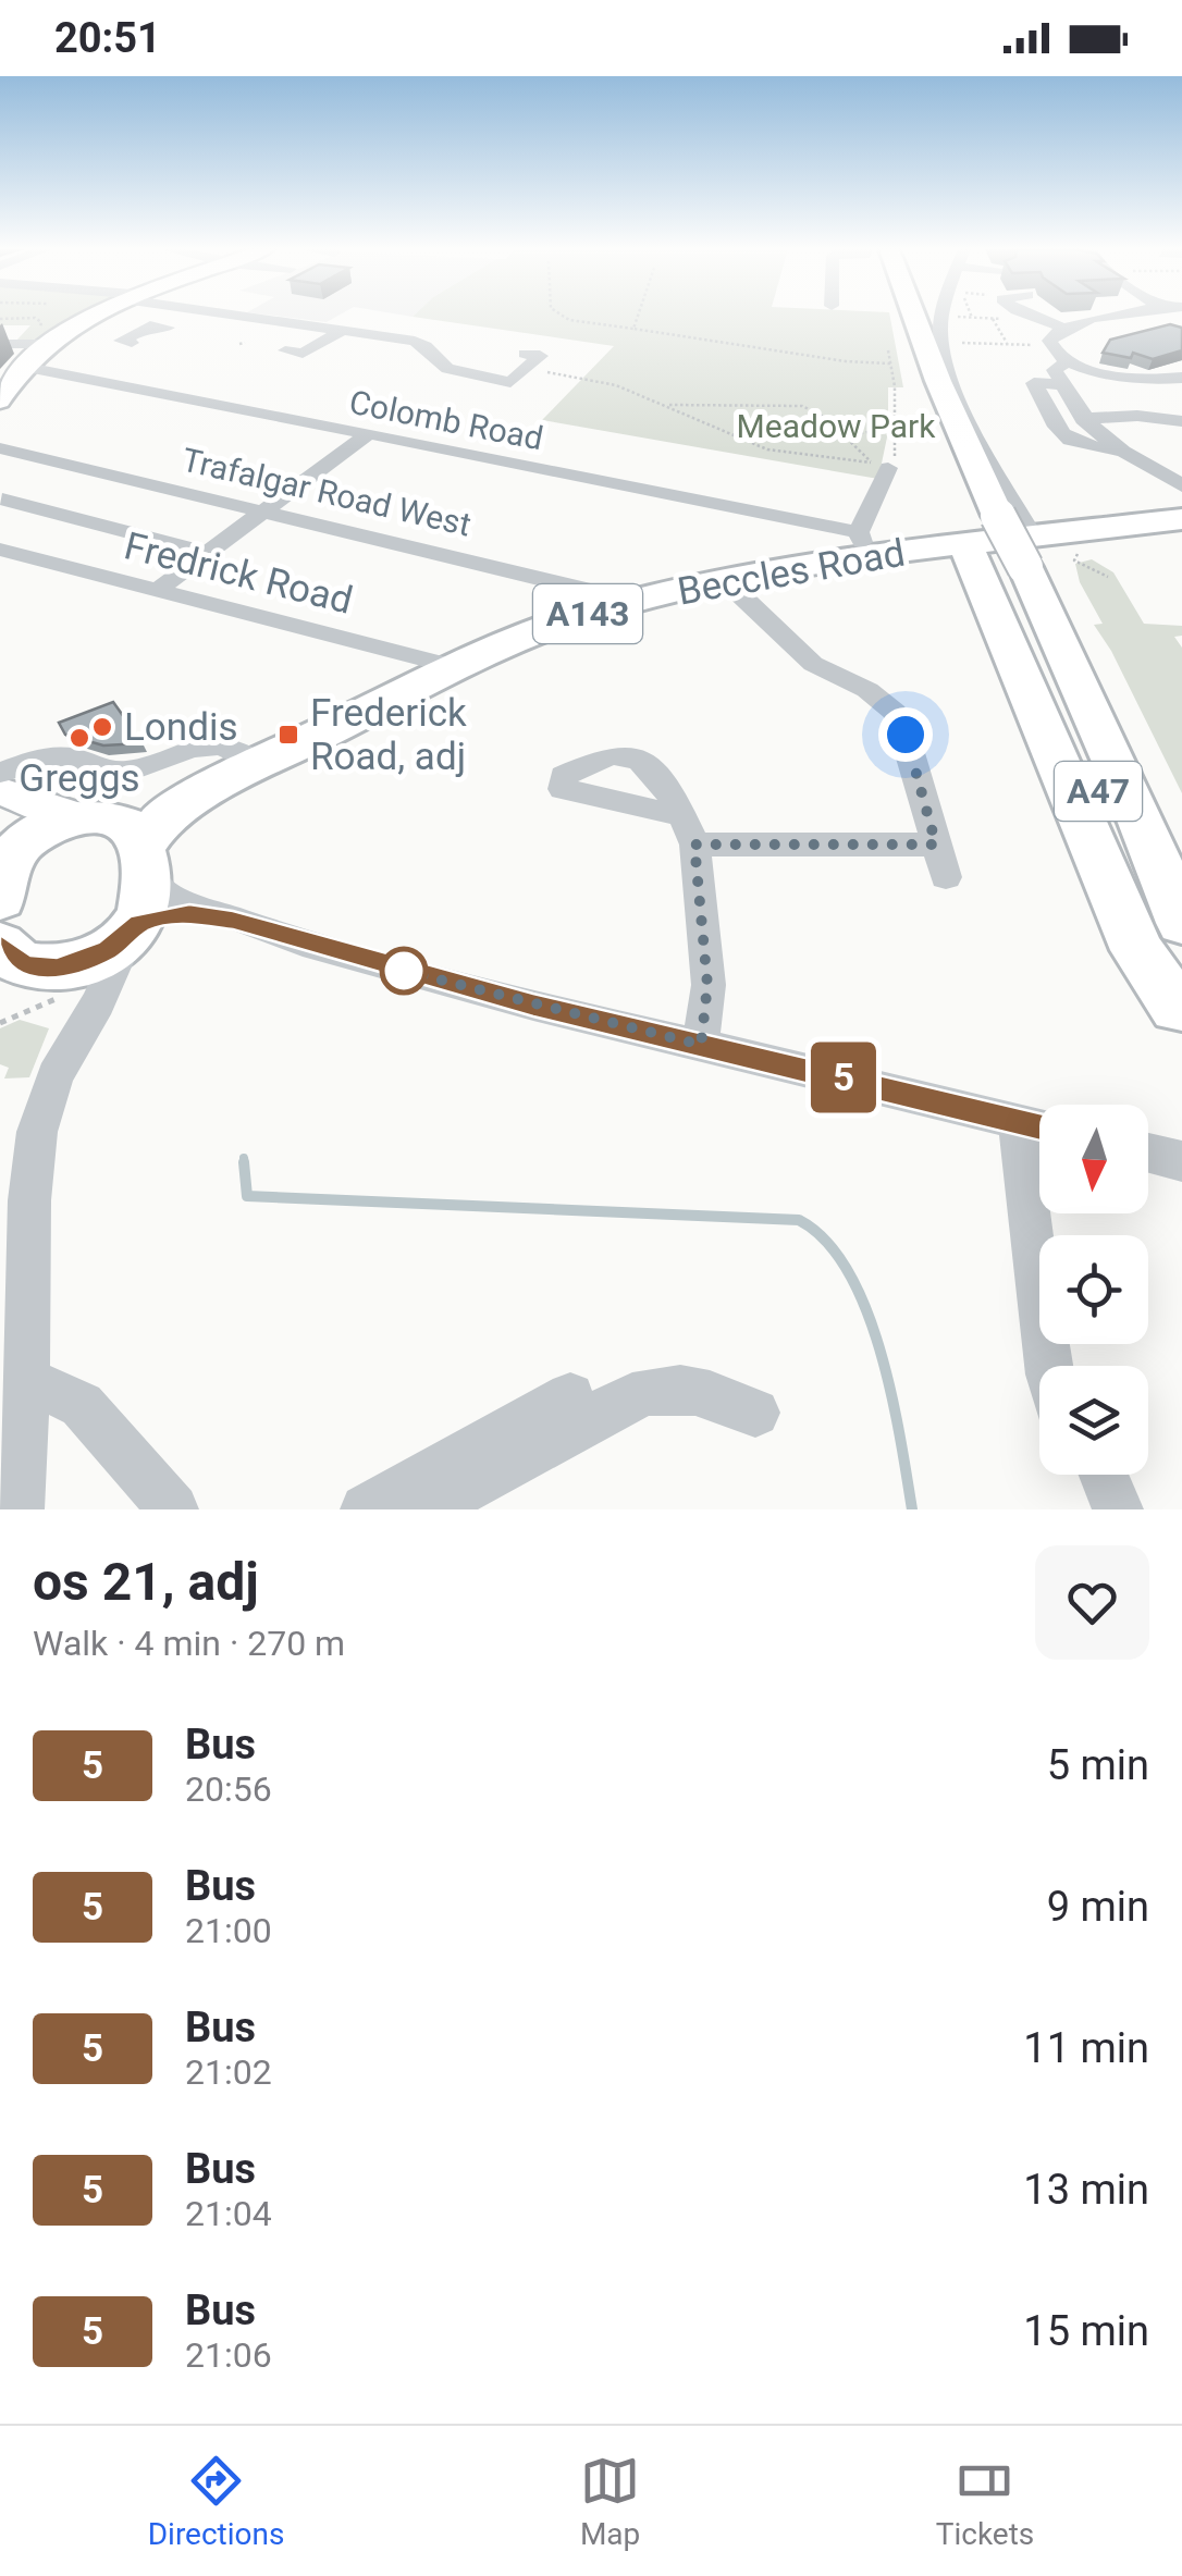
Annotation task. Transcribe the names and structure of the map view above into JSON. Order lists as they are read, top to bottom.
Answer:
{
  "streets": {
    "highway": ["Beccles Road", "A143", "A47"],
    "street": ["Colomb Road", "Trafalgar Road West", "Fredrick Road"]
  },
  "crossings": [
    ["Colomb Road", "Beccles Road"],
    ["Trafalgar Road West", "Beccles Road"],
    ["Beccles Road", "Fredrick Road"],
    ["Beccles Road", "A47"]
  ],
  "parks": ["Meadow Park"],
  "places": {
    "other": ["Londis", "Greggs"],
    "transit": ["Frederick Road, adj"]
  },
  "lines": ["bus line 5"],
  "north": "bottom",
  "page": {
    "status": "20:51",
    "on_map": "5",
    "heading": ["os 21, adj", "Walk · 4 min · 270 m"],
    "list": [
      {
        "mark": "5",
        "name": "Bus",
        "note": "20:56",
        "value": "5 min"
      },
      {
        "mark": "5",
        "name": "Bus",
        "note": "21:00",
        "value": "9 min"
      },
      {
        "mark": "5",
        "name": "Bus",
        "note": "21:02",
        "value": "11 min"
      },
      {
        "mark": "5",
        "name": "Bus",
        "note": "21:04",
        "value": "13 min"
      },
      {
        "mark": "5",
        "name": "Bus",
        "note": "21:06",
        "value": "15 min"
      }
    ],
    "tabs": ["Directions", "Map", "Tickets"]
  }
}
